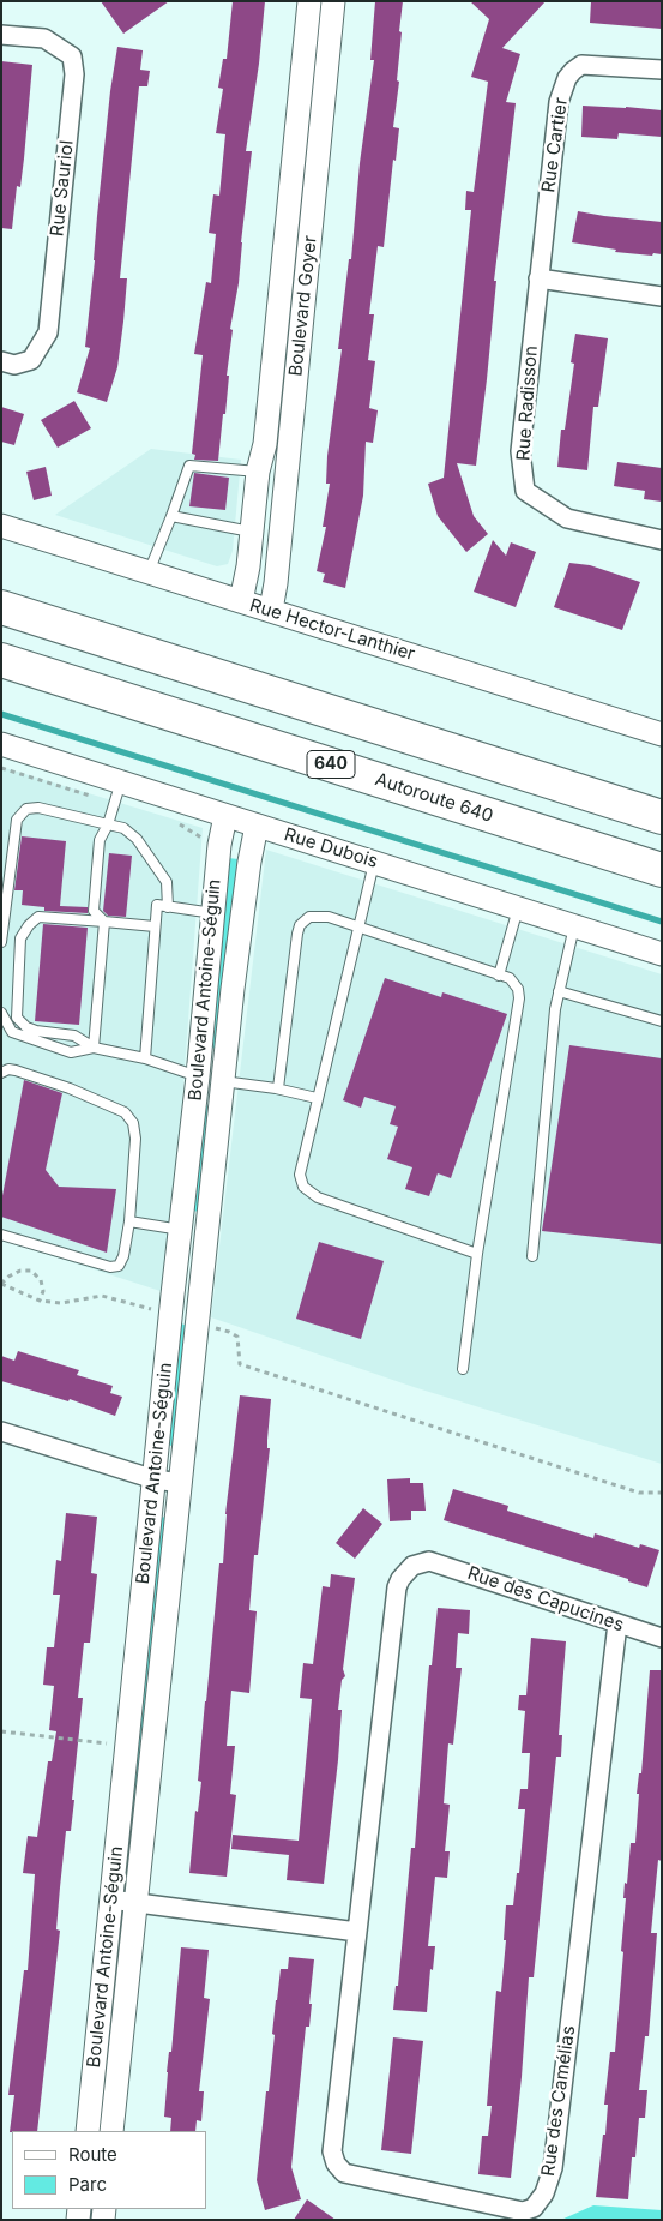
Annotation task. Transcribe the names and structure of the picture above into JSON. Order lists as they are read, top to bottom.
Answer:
{
  "streets": {
    "highway": ["640", "Autoroute 640"],
    "street": [
      "Rue Cartier",
      "Rue Sauriol",
      "Boulevard Goyer",
      "Rue Radisson",
      "Rue Hector-Lanthier",
      "Rue Dubois",
      "Boulevard Antoine-Séguin",
      "Rue des Capucines",
      "Rue des Camélias"
    ]
  },
  "crossings": [
    ["Rue Cartier", "Rue Radisson"],
    ["Boulevard Goyer", "Rue Hector-Lanthier"],
    ["Rue Dubois", "Boulevard Antoine-Séguin"],
    ["Rue des Capucines", "Rue des Camélias"]
  ],
  "legend": ["Route", "Parc"]
}
